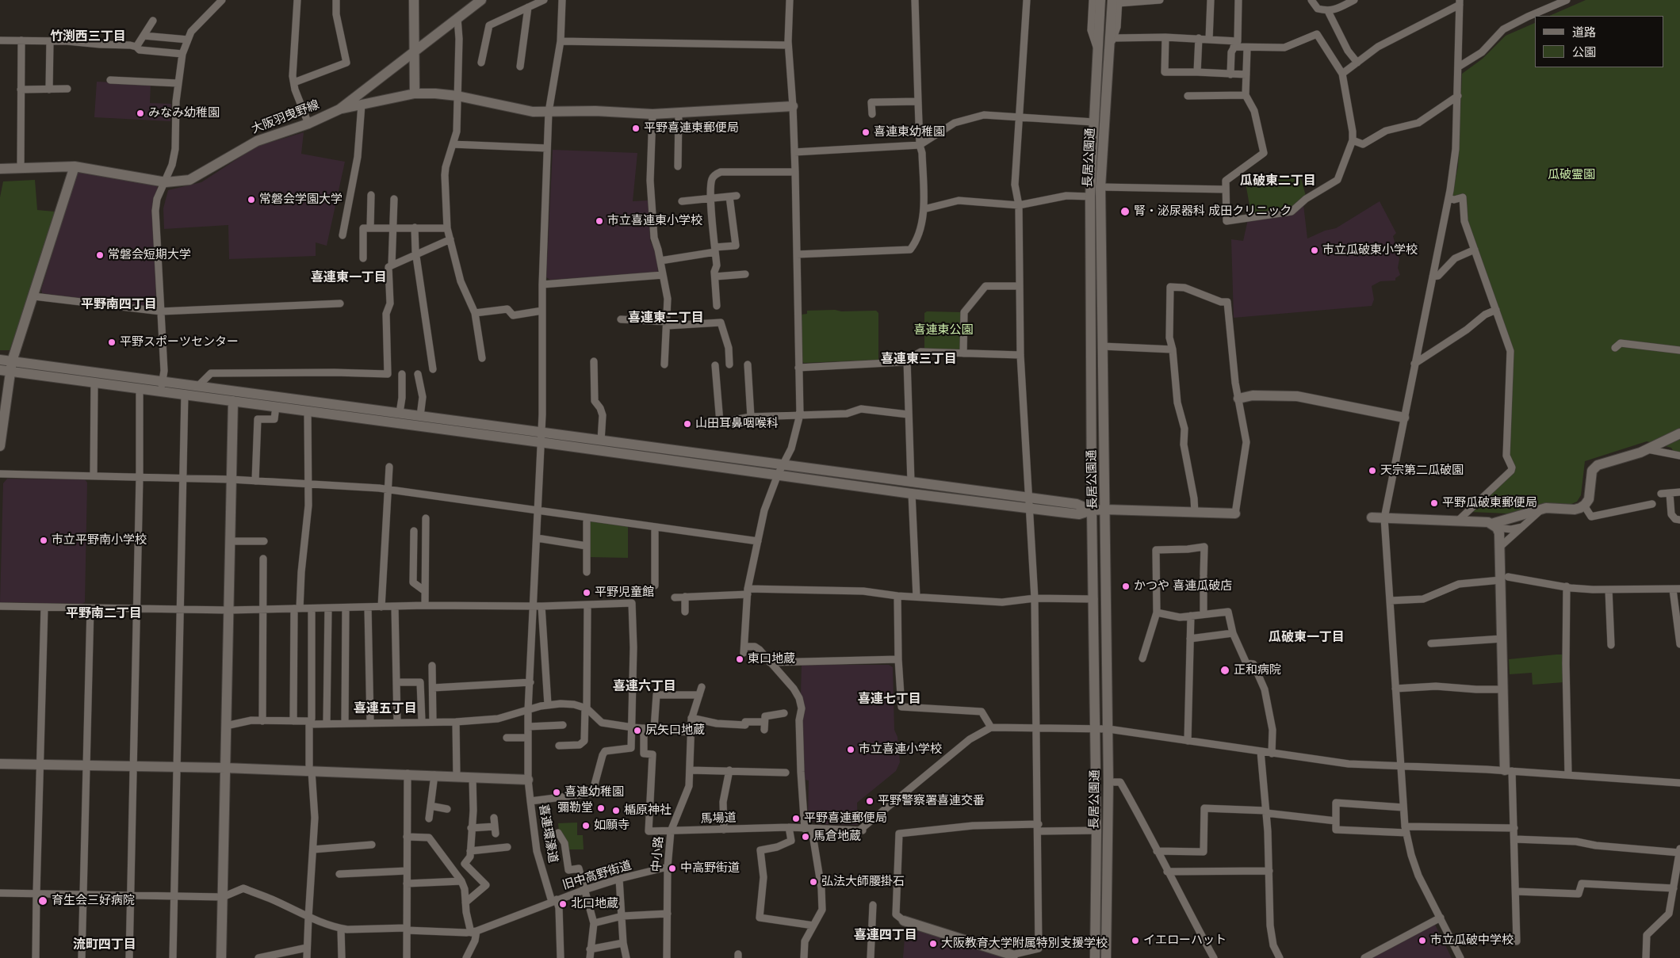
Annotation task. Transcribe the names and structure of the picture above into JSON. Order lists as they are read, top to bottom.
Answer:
{
  "streets": {
    "street": [
      "大阪羽曳野線",
      "長居公園通",
      "馬場道",
      "喜連環濠道",
      "中小路",
      "旧中高野街道"
    ]
  },
  "crossings": [
    ["馬場道", "中小路"],
    ["喜連環濠道", "旧中高野街道"],
    ["中小路", "旧中高野街道"]
  ],
  "districts": [
    "竹渕西三丁目",
    "瓜破東二丁目",
    "喜連東一丁目",
    "平野南四丁目",
    "喜連東二丁目",
    "喜連東三丁目",
    "平野南二丁目",
    "瓜破東一丁目",
    "喜連六丁目",
    "喜連七丁目",
    "喜連五丁目",
    "喜連四丁目",
    "流町四丁目"
  ],
  "parks": ["瓜破霊園", "喜連東公園"],
  "places": [
    "みなみ幼稚園",
    "平野喜連東郵便局",
    "喜連東幼稚園",
    "常磐会学園大学",
    "腎・泌尿器科 成田クリニック",
    "市立喜連東小学校",
    "市立瓜破東小学校",
    "常磐会短期大学",
    "平野スポーツセンター",
    "山田耳鼻咽喉科",
    "天宗第二瓜破園",
    "平野瓜破東郵便局",
    "市立平野南小学校",
    "かつや 喜連瓜破店",
    "平野児童館",
    "東口地蔵",
    "正和病院",
    "尻矢口地蔵",
    "市立喜連小学校",
    "喜連幼稚園",
    "平野警察署喜連交番",
    "彌勒堂",
    "楯原神社",
    "平野喜連郵便局",
    "如願寺",
    "馬倉地蔵",
    "中高野街道",
    "弘法大師腰掛石",
    "育生会三好病院",
    "北口地蔵",
    "イエローハット",
    "市立瓜破中学校",
    "大阪教育大学附属特別支援学校"
  ],
  "legend": ["道路", "公園"]
}
